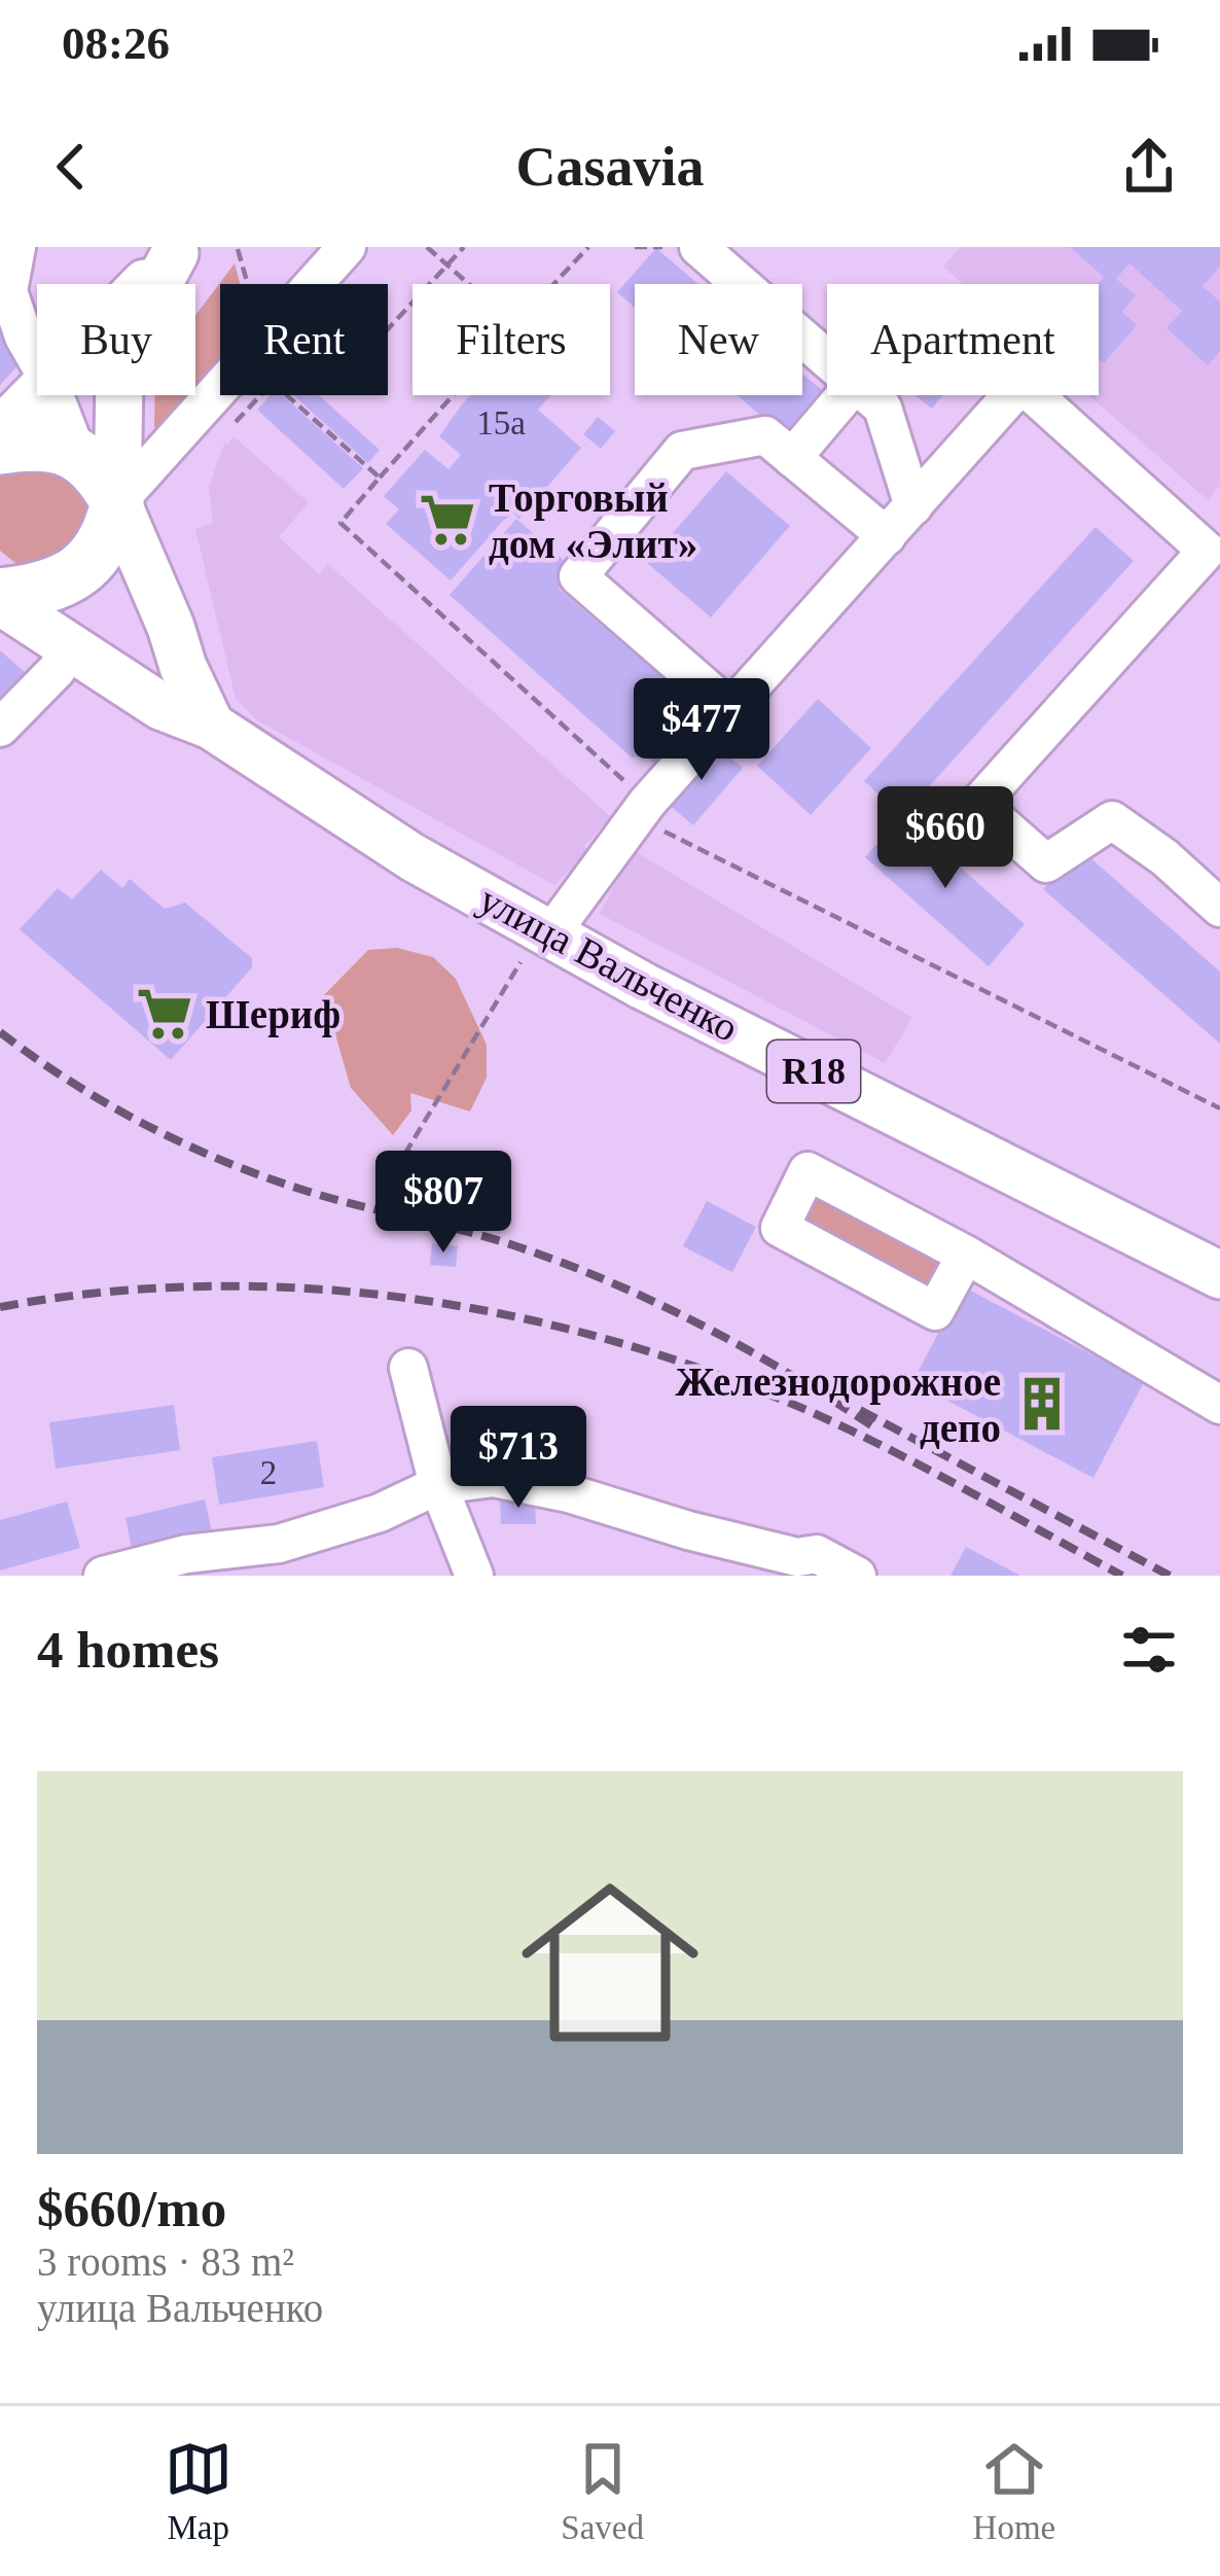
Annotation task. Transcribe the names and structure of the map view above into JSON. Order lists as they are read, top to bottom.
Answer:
{
  "streets": {
    "main road": ["улица Вальченко", "R18"]
  },
  "places": {
    "supermarket": ["Торговый дом «Элит»", "Шериф"],
    "building": ["Железнодорожное депо"]
  },
  "house_numbers": ["15а", "2"],
  "page": {
    "status": "08:26",
    "header": "Casavia",
    "chip": [
      "Buy",
      "Rent",
      "Filters",
      "New",
      "Apartment"
    ],
    "price": [
      "$477",
      "$660",
      "$807",
      "$713"
    ],
    "heading": "4 homes",
    "list": [
      {
        "name": "$660/mo",
        "note": "3 rooms · 83 m² · улица Вальченко"
      }
    ],
    "tabs": ["Map", "Saved", "Home"]
  }
}
